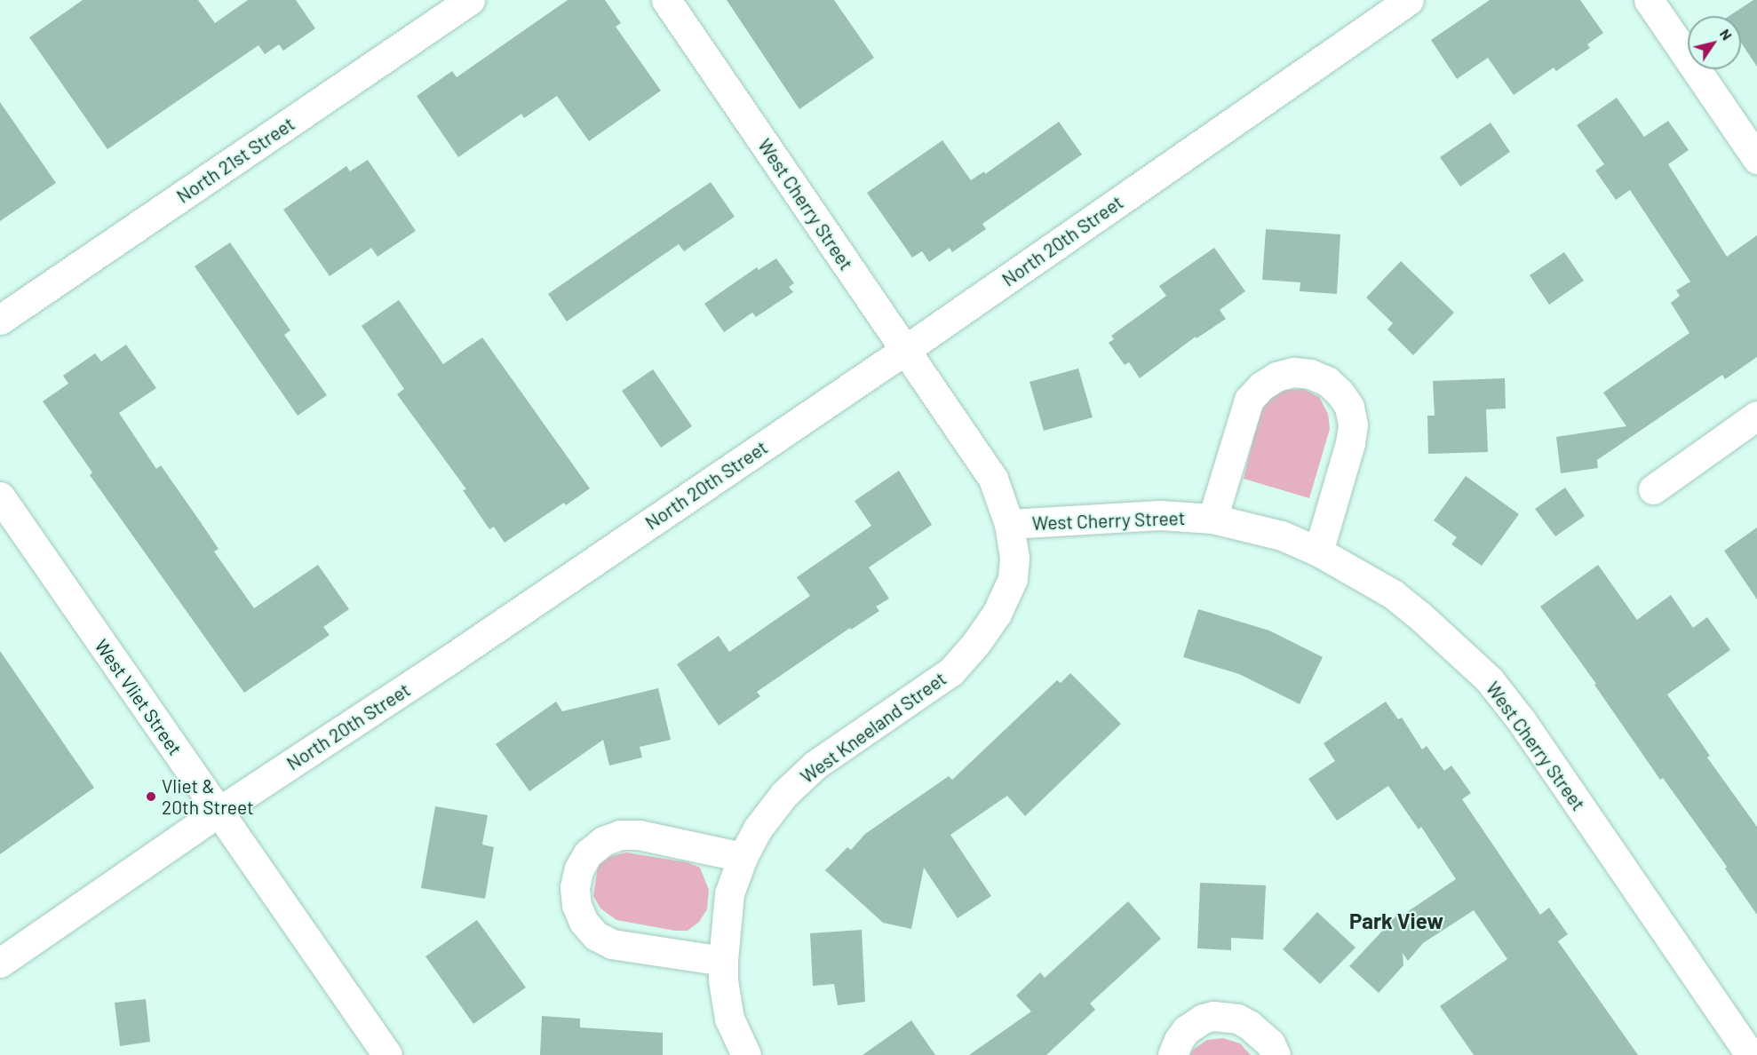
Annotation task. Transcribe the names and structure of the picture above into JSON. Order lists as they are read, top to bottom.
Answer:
{
  "streets": {
    "street": [
      "North 21st Street",
      "West Cherry Street",
      "North 20th Street",
      "West Vliet Street",
      "West Kneeland Street"
    ]
  },
  "crossings": [
    ["West Cherry Street", "North 20th Street"],
    ["West Cherry Street", "West Kneeland Street"],
    ["North 20th Street", "West Vliet Street"]
  ],
  "districts": ["Park View"],
  "places": ["Vliet & 20th Street"],
  "north": "top right"
}
